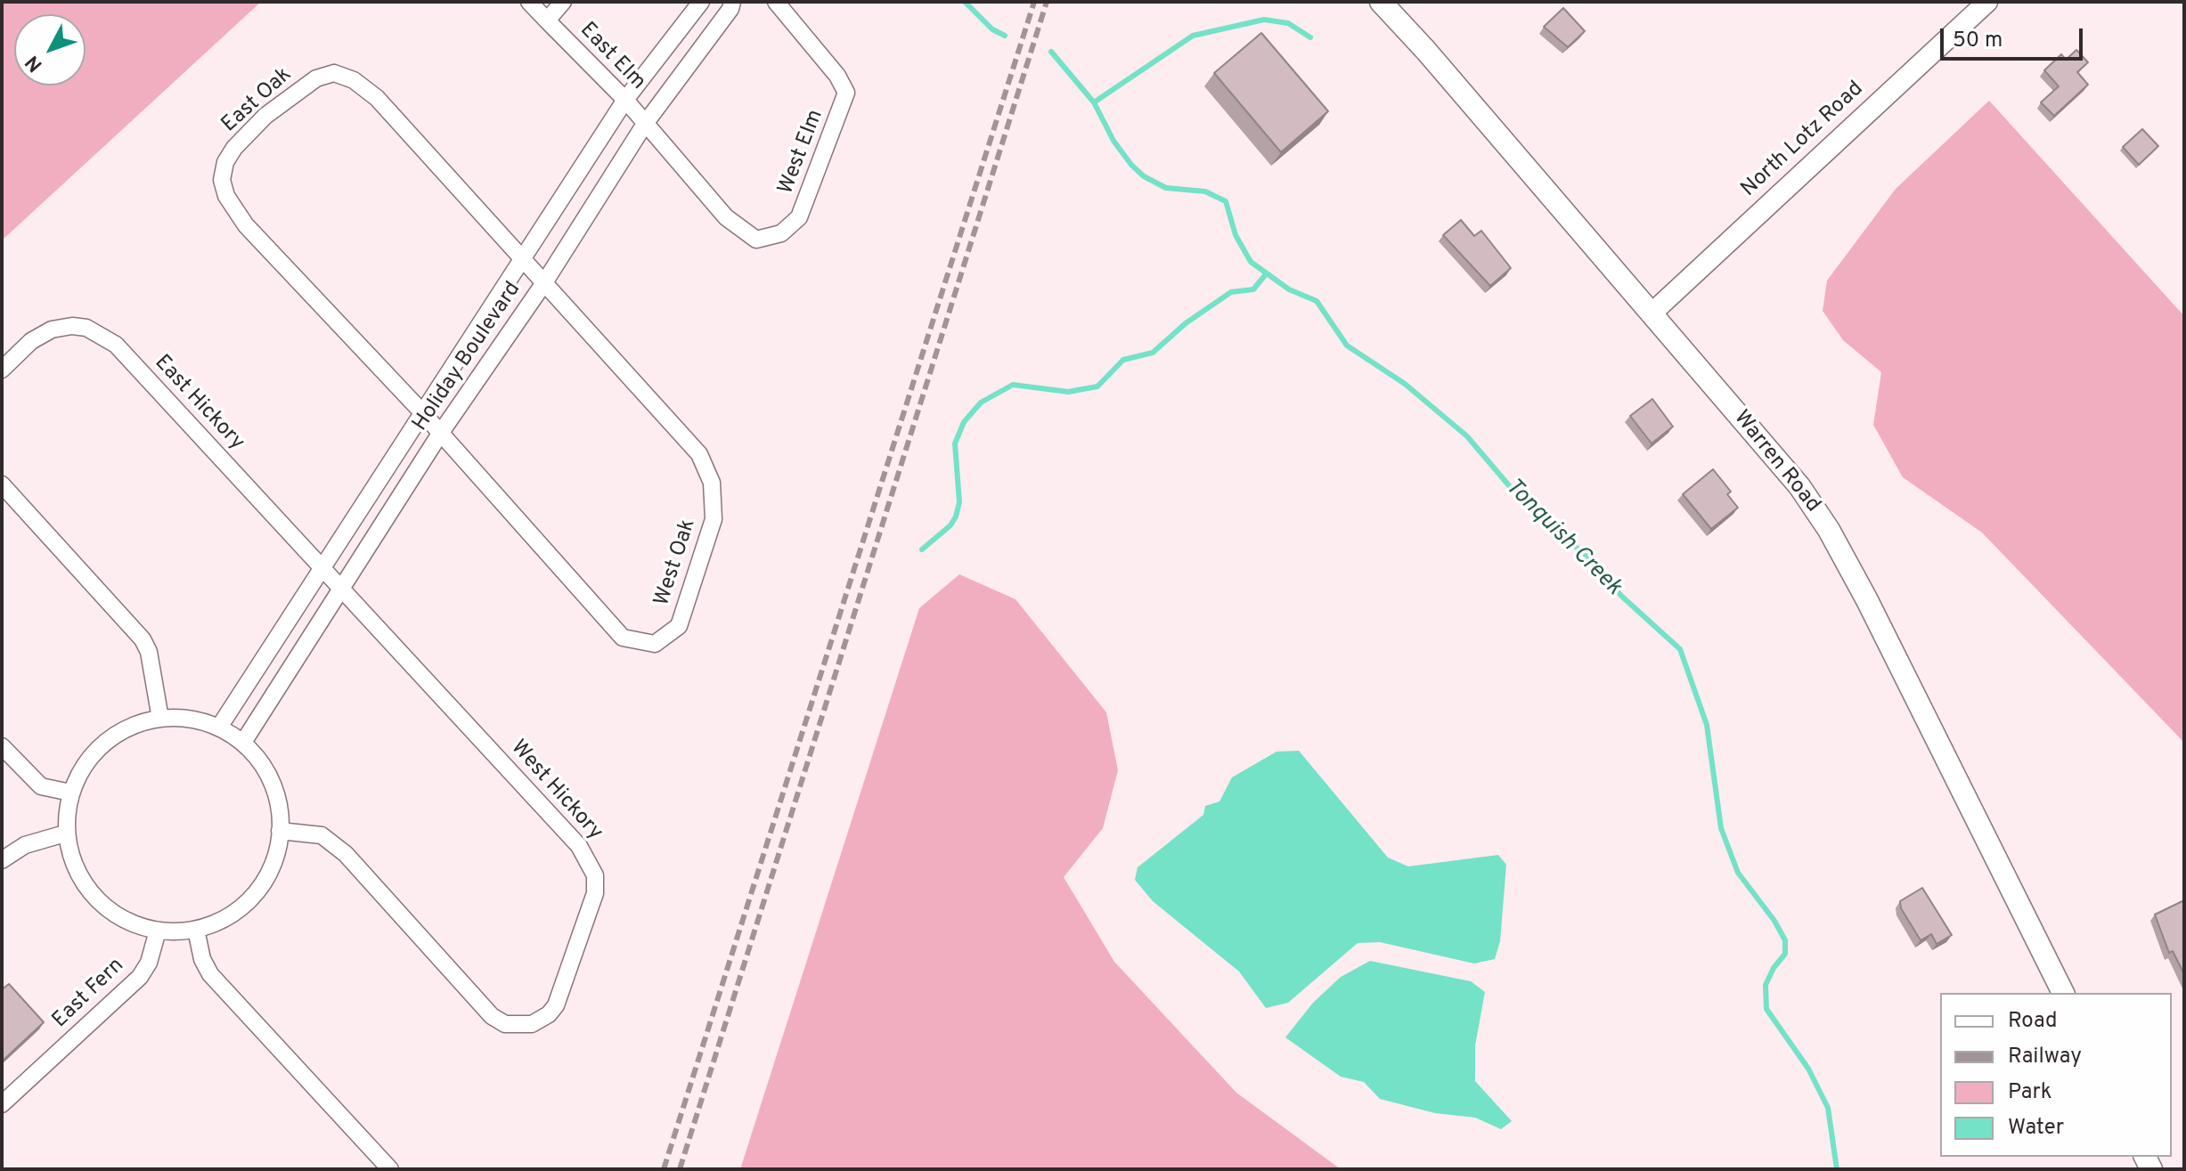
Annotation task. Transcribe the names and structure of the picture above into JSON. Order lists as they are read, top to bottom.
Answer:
{
  "streets": {
    "main road": ["Warren Road"],
    "street": [
      "East Elm",
      "East Oak",
      "North Lotz Road",
      "West Elm",
      "Holiday Boulevard",
      "East Hickory",
      "West Oak",
      "West Hickory",
      "East Fern"
    ]
  },
  "crossings": [
    ["East Elm", "West Elm"],
    ["East Elm", "Holiday Boulevard"],
    ["East Oak", "Holiday Boulevard"],
    ["East Oak", "West Oak"],
    ["North Lotz Road", "Warren Road"],
    ["West Elm", "Holiday Boulevard"],
    ["Holiday Boulevard", "East Hickory"],
    ["Holiday Boulevard", "West Oak"],
    ["Holiday Boulevard", "West Hickory"],
    ["Holiday Boulevard", "East Fern"],
    ["East Hickory", "West Hickory"],
    ["West Hickory", "East Fern"]
  ],
  "water": ["Tonquish Creek"],
  "legend": [
    "Road",
    "Railway",
    "Park",
    "Water"
  ],
  "scale_bar": "50 m",
  "north": "bottom left"
}
